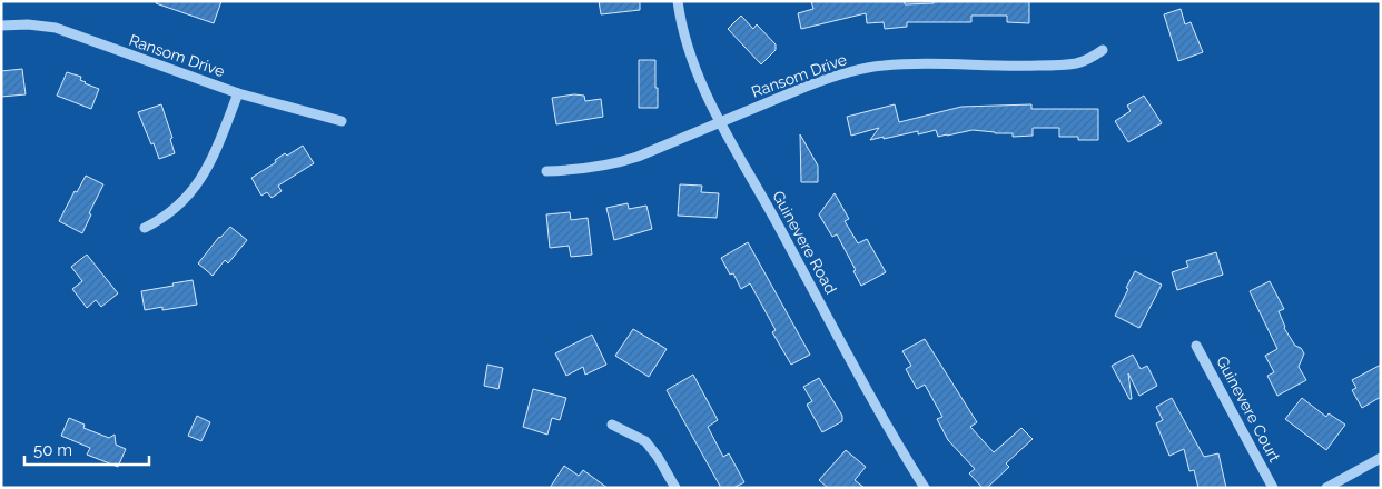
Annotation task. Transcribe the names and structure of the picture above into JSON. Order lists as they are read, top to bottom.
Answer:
{
  "streets": {
    "street": ["Ransom Drive", "Guinevere Road", "Guinevere Court"]
  },
  "crossings": [
    ["Ransom Drive", "Guinevere Road"]
  ],
  "scale_bar": "50 m"
}
